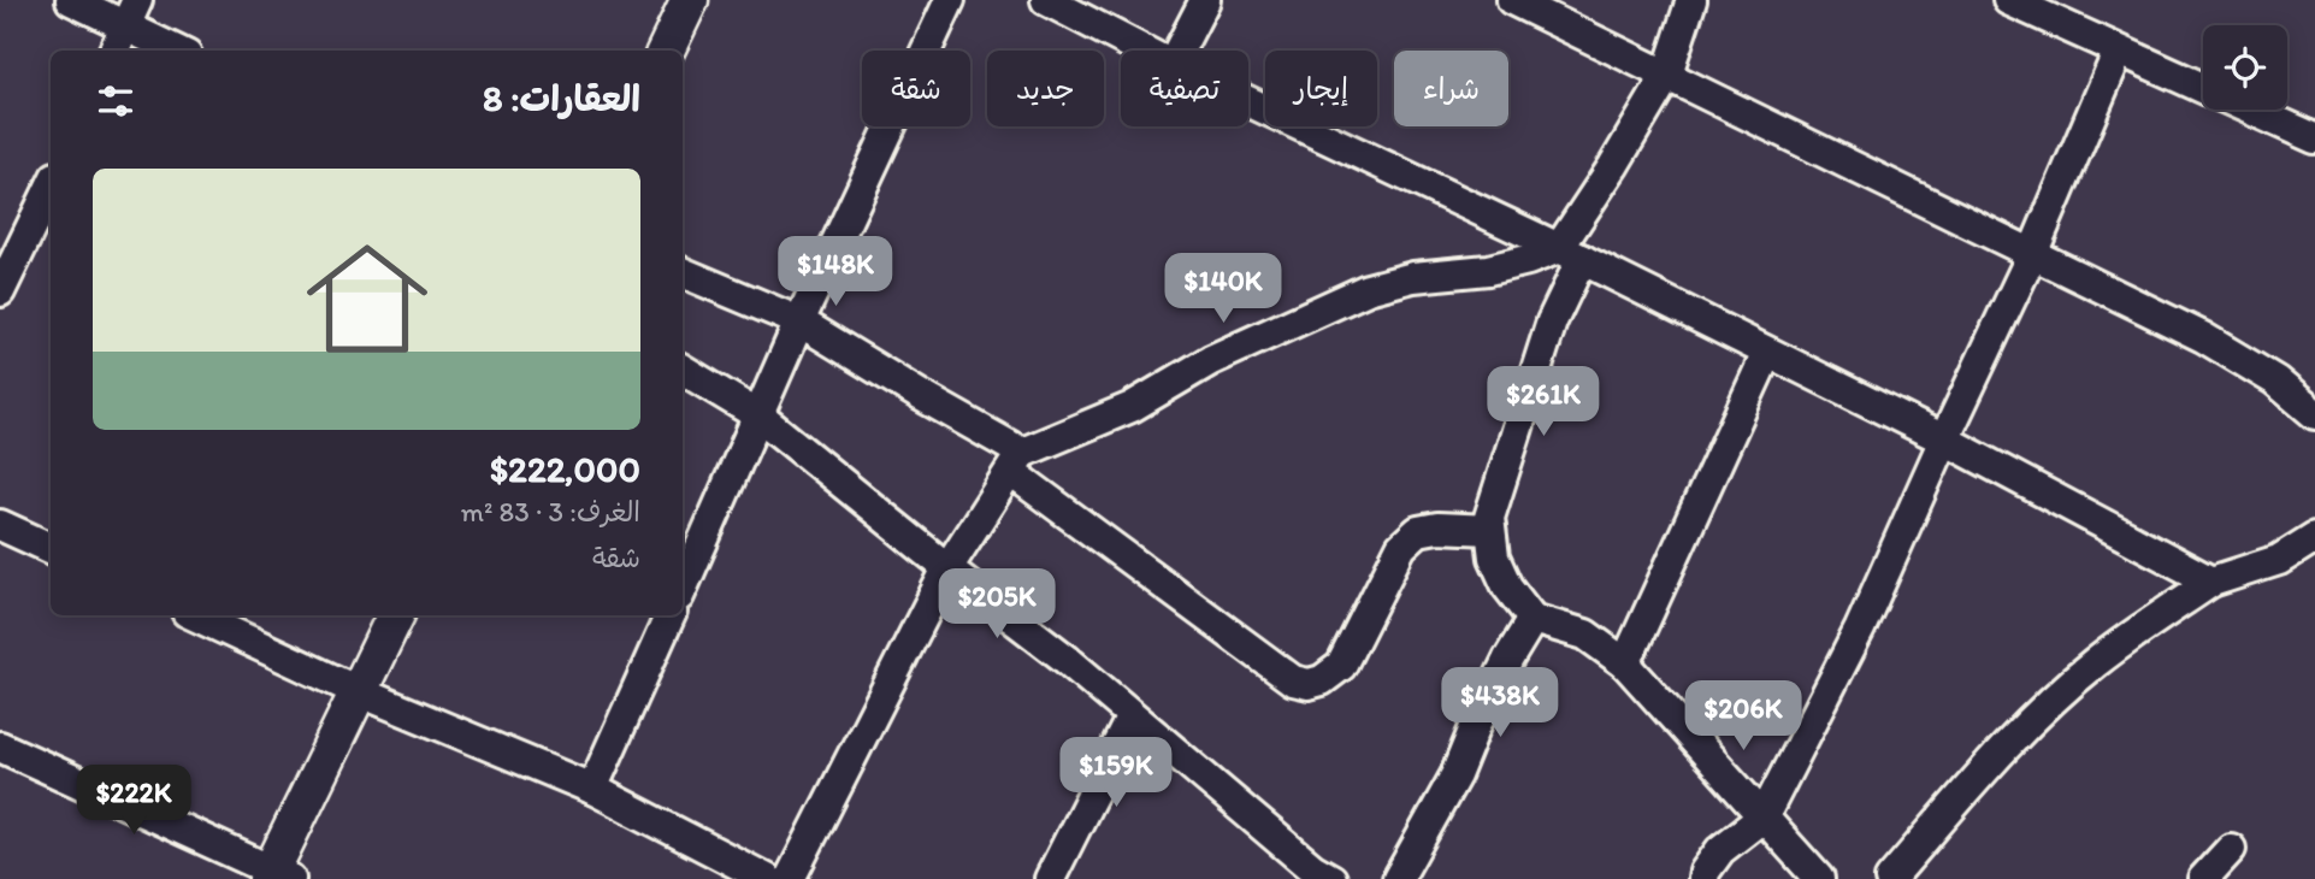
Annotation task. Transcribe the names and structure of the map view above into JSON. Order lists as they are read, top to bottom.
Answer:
{
  "page": {
    "chip": [
      "شراء",
      "إيجار",
      "تصفية",
      "جديد",
      "شقة"
    ],
    "heading": "العقارات: 8",
    "list": [
      {
        "name": "$222,000",
        "note": "الغرف: 3 · 83 m² · شقة"
      }
    ],
    "price": [
      "$148K",
      "$140K",
      "$261K",
      "$205K",
      "$438K",
      "$206K",
      "$159K",
      "$222K"
    ]
  }
}
